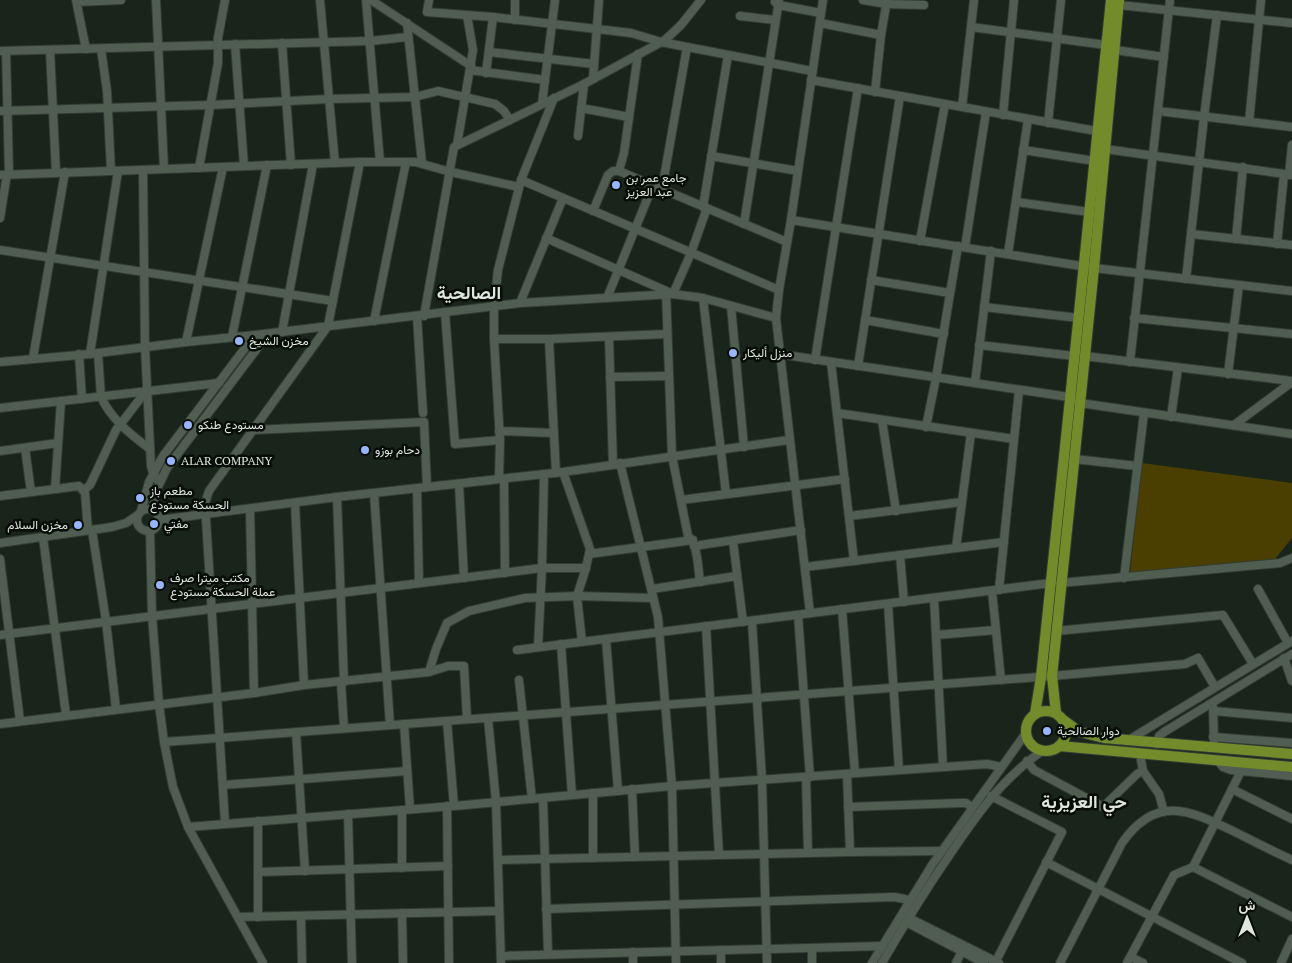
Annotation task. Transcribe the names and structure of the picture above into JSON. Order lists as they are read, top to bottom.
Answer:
{
  "districts": ["الصالحية", "حي العزيزية"],
  "places": [
    "جامع عمر بن عبد العزيز",
    "مخزن الشيخ",
    "منزل أليكار",
    "مستودع طنكو",
    "دحام بوزو",
    "ALAR COMPANY",
    "مطعم باز الحسكة مستودع",
    "مفتي",
    "مخزن السلام",
    "مكتب ميترا صرف عملة الحسكة مستودع",
    "دوار الصالحية"
  ],
  "north": "top"
}
